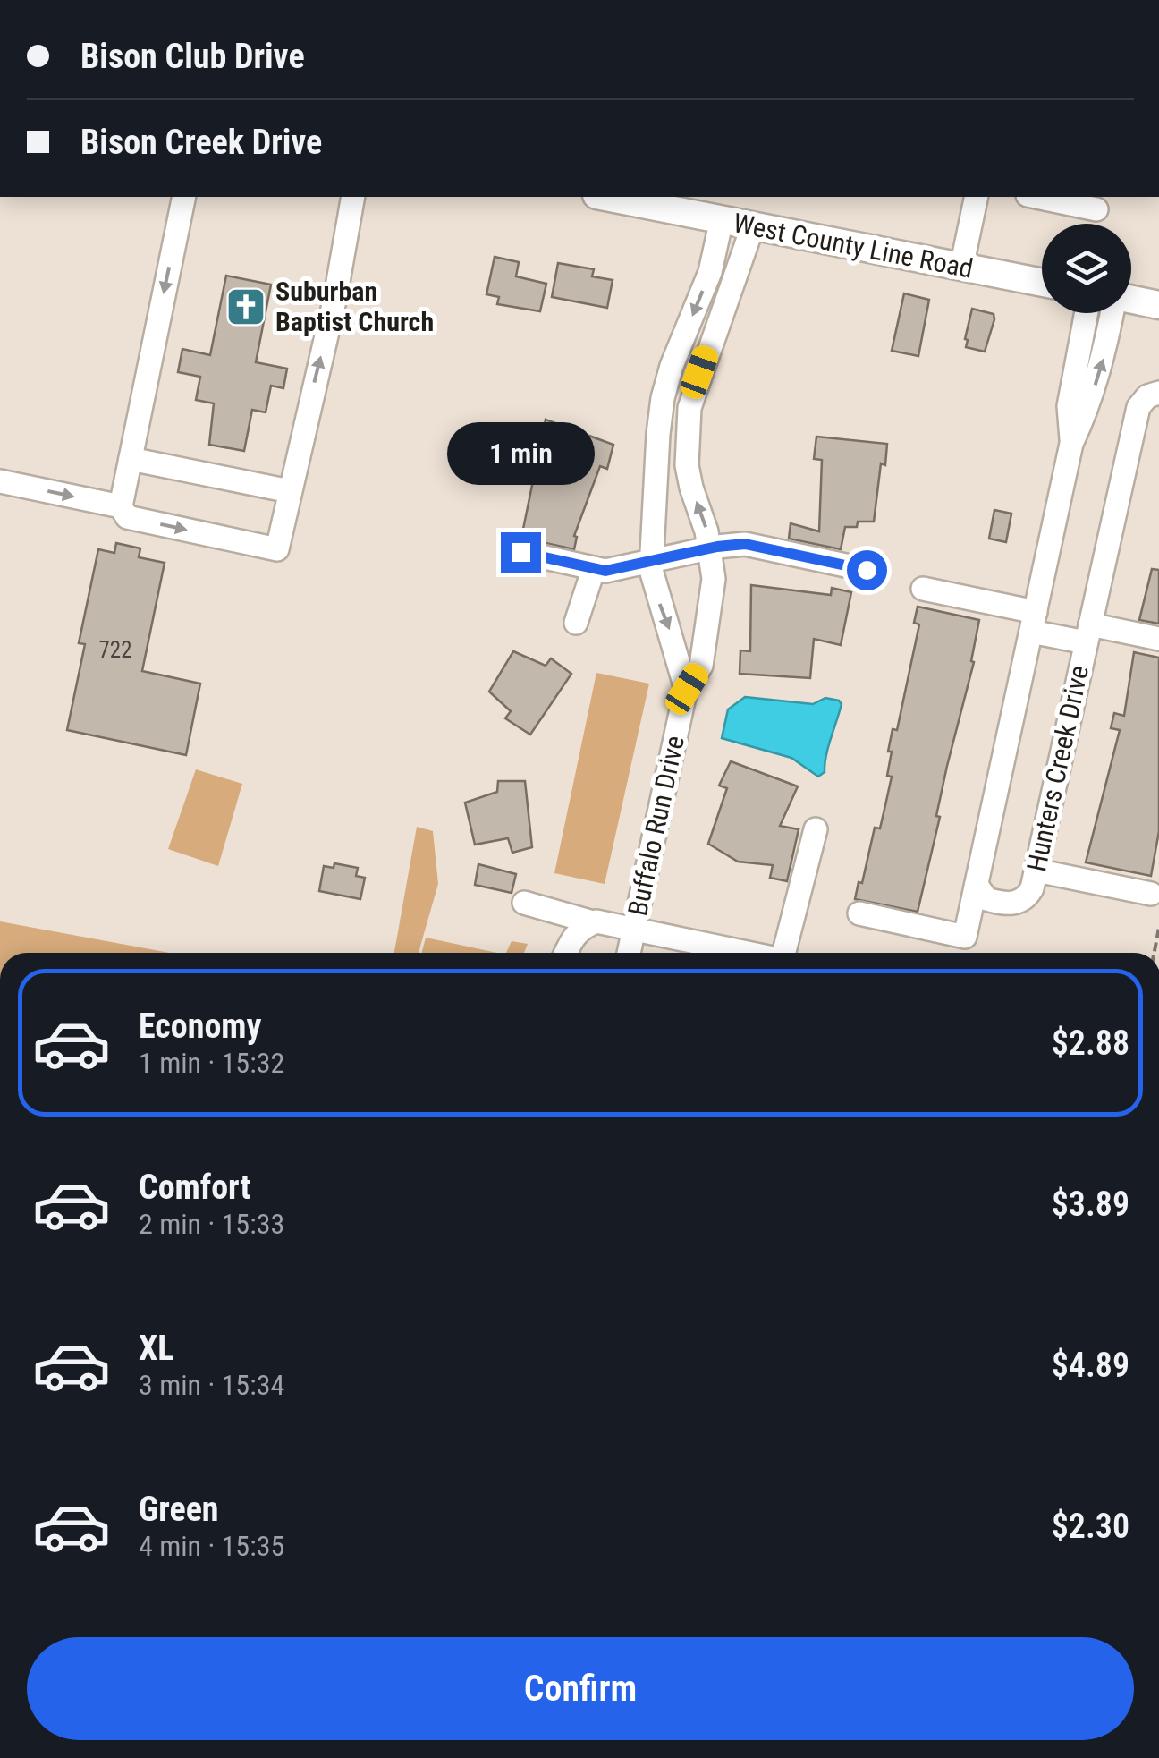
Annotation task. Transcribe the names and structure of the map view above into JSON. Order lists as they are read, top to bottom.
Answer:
{
  "streets": {
    "main road": ["West County Line Road"],
    "street": ["Hunters Creek Drive", "Buffalo Run Drive"]
  },
  "crossings": [
    ["West County Line Road", "Buffalo Run Drive"]
  ],
  "places": {
    "church": ["Suburban Baptist Church"]
  },
  "house_numbers": ["722"],
  "page": {
    "banner": ["Bison Club Drive", "Bison Creek Drive"],
    "bubble": "1 min",
    "list": [
      {
        "name": "Economy",
        "note": "1 min · 15:32",
        "value": "$2.88"
      },
      {
        "name": "Comfort",
        "note": "2 min · 15:33",
        "value": "$3.89"
      },
      {
        "name": "XL",
        "note": "3 min · 15:34",
        "value": "$4.89"
      },
      {
        "name": "Green",
        "note": "4 min · 15:35",
        "value": "$2.30"
      }
    ],
    "buttons": "Confirm"
  }
}
